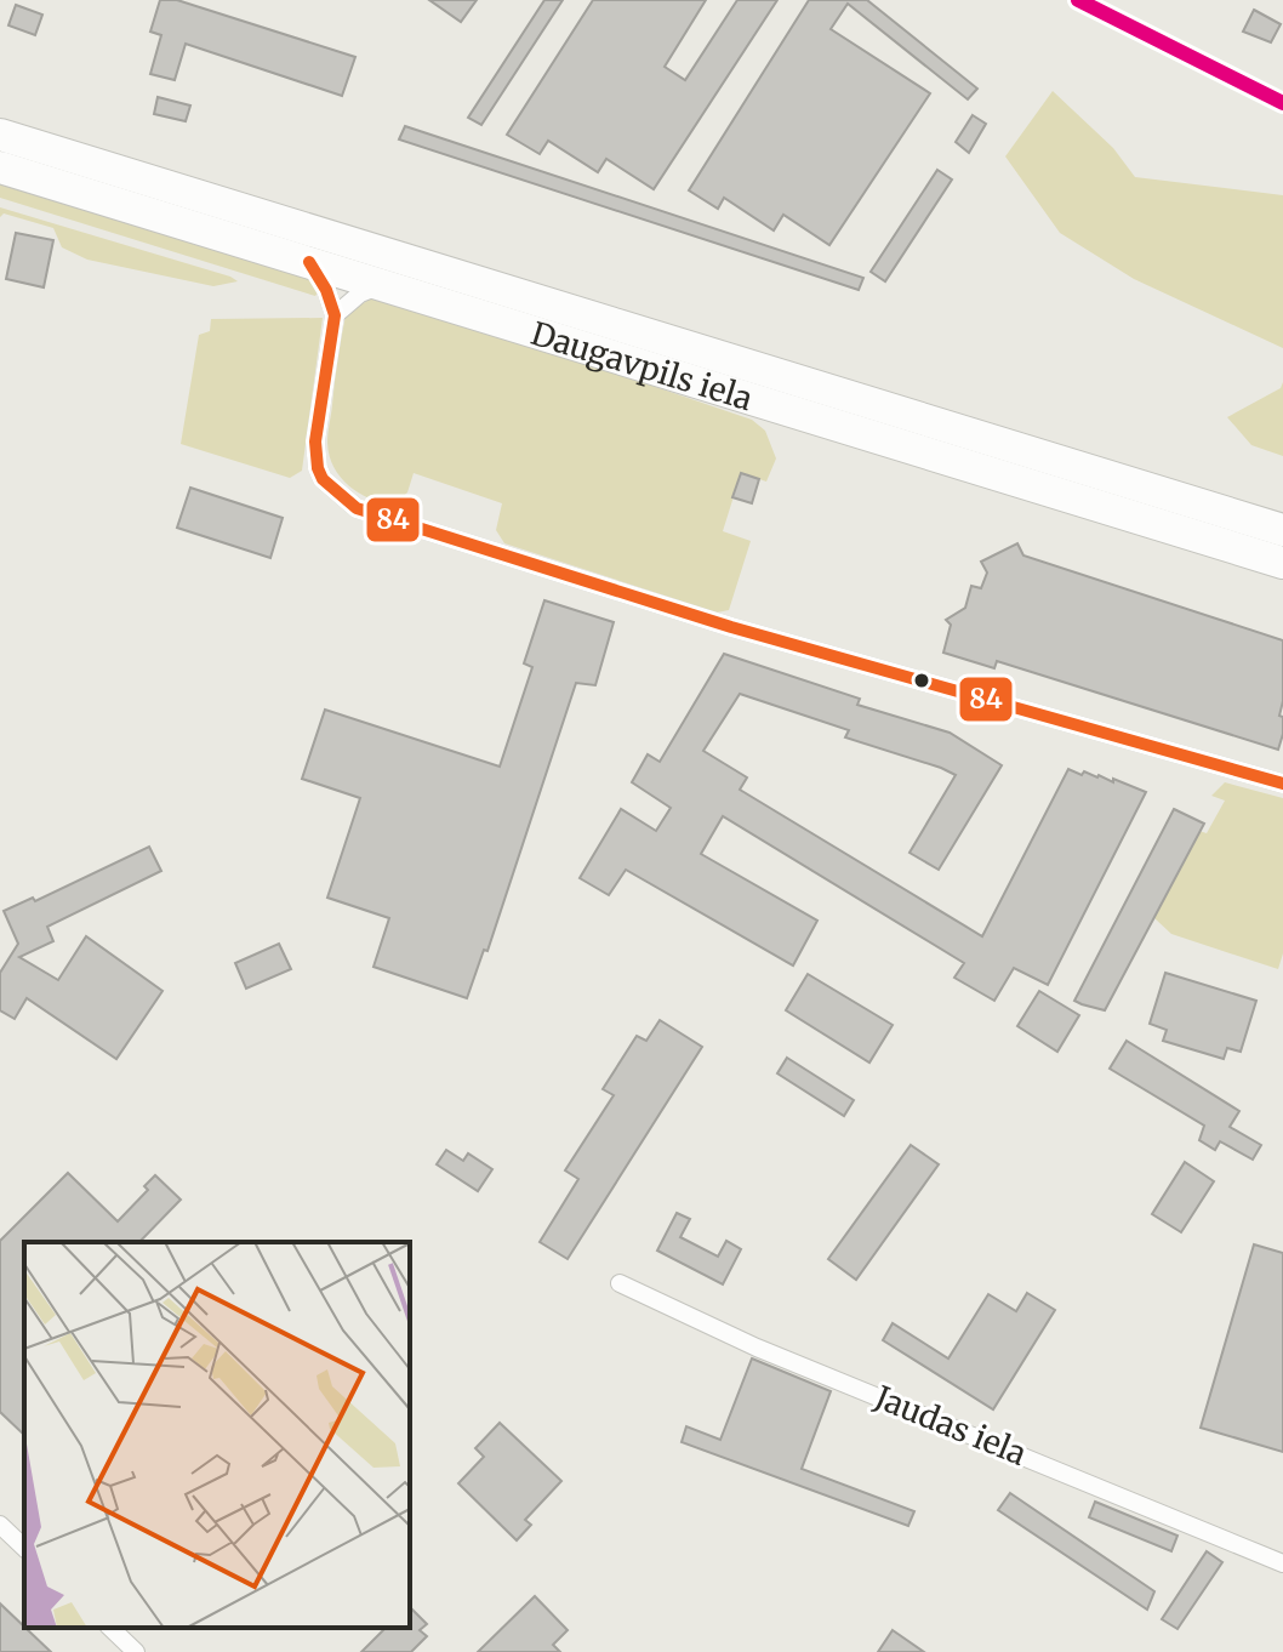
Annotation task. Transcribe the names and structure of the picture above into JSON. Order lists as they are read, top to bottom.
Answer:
{
  "streets": {
    "highway": ["Daugavpils iela"],
    "street": ["Jaudas iela"]
  },
  "lines": ["transit line 84"]
}
